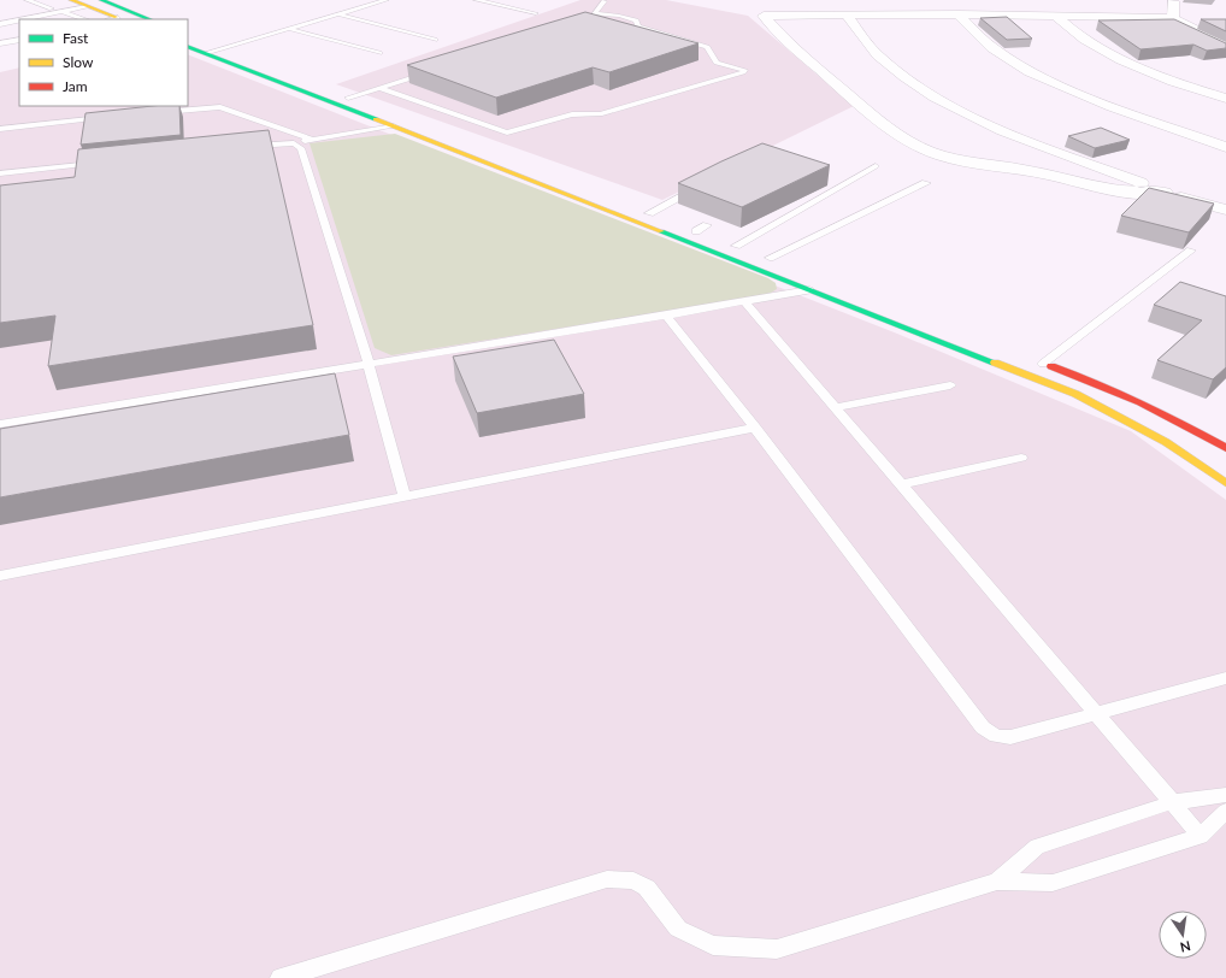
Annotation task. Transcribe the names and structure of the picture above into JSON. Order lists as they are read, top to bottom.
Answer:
{
  "legend": ["Fast", "Slow", "Jam"],
  "north": "bottom"
}
